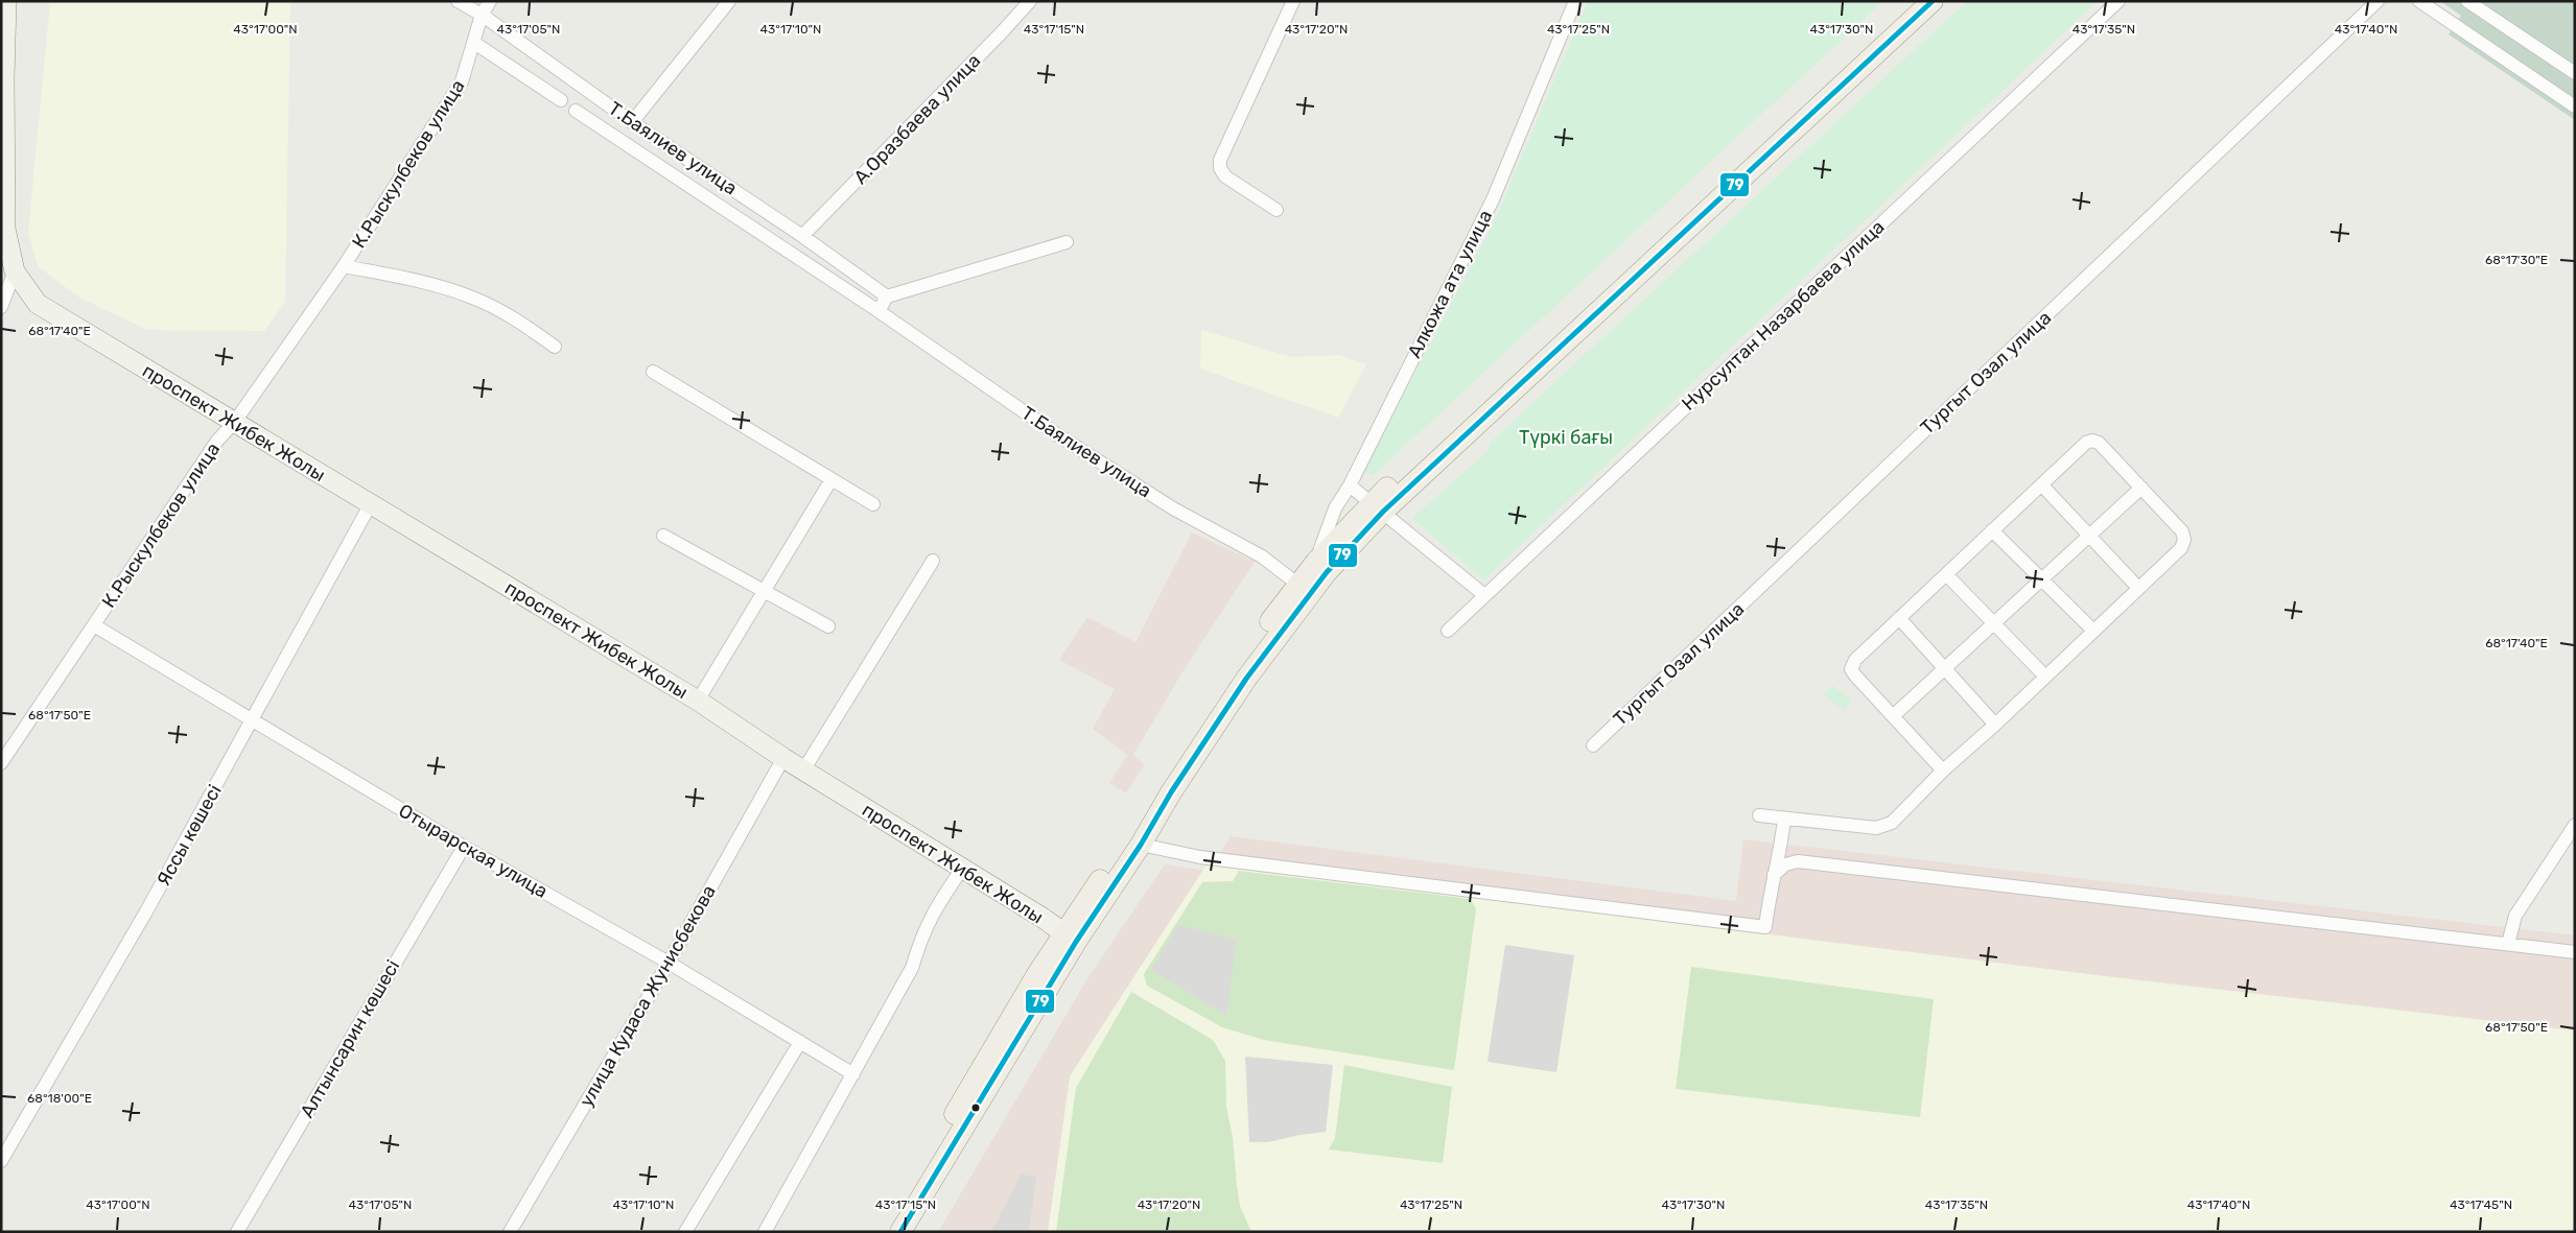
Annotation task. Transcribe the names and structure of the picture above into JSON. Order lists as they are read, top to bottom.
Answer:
{
  "streets": {
    "main road": ["проспект Жибек Жолы"],
    "street": [
      "А.Оразбаева улица",
      "Т.Баялиев улица",
      "К.Рыскулбеков улица",
      "Алкожа ата улица",
      "Нурсултан Назарбаева улица",
      "Тургыт Озал улица",
      "Яссы көшесі",
      "Отырарская улица",
      "улица Кудаса Жунисбекова",
      "Алтынсарин көшесі"
    ]
  },
  "crossings": [
    ["А.Оразбаева улица", "Т.Баялиев улица"],
    ["Т.Баялиев улица", "К.Рыскулбеков улица"],
    ["К.Рыскулбеков улица", "проспект Жибек Жолы"],
    ["К.Рыскулбеков улица", "Отырарская улица"],
    ["проспект Жибек Жолы", "Яссы көшесі"],
    ["проспект Жибек Жолы", "улица Кудаса Жунисбекова"],
    ["Яссы көшесі", "Отырарская улица"],
    ["Отырарская улица", "улица Кудаса Жунисбекова"],
    ["Отырарская улица", "Алтынсарин көшесі"]
  ],
  "parks": ["Түркі бағы"],
  "lines": ["transit line 79"],
  "coordinates": [
    "43°17'00\"N",
    "43°17'05\"N",
    "43°17'10\"N",
    "43°17'15\"N",
    "43°17'20\"N",
    "43°17'25\"N",
    "43°17'30\"N",
    "43°17'35\"N",
    "43°17'40\"N",
    "68°17'30\"E",
    "68°17'40\"E",
    "68°17'50\"E",
    "68°18'00\"E",
    "43°17'45\"N"
  ]
}
